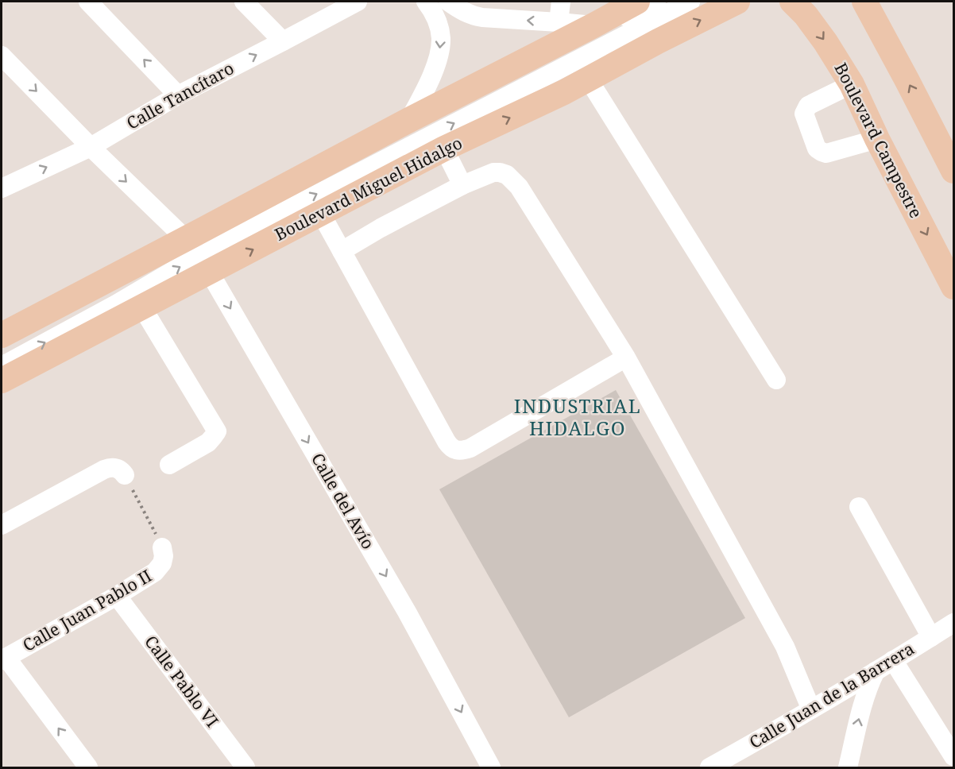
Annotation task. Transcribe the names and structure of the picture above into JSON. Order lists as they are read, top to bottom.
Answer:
{
  "streets": {
    "main road": ["Boulevard Campestre", "Boulevard Miguel Hidalgo"],
    "street": [
      "Calle Tancítaro",
      "Calle del Avío",
      "Calle Juan Pablo II",
      "Calle Pablo VI",
      "Calle Juan de la Barrera"
    ]
  },
  "crossings": [
    ["Calle Tancítaro", "Calle del Avío"],
    ["Boulevard Miguel Hidalgo", "Calle del Avío"],
    ["Calle Juan Pablo II", "Calle Pablo VI"]
  ],
  "one_way": ["Calle del Avío"],
  "districts": ["INDUSTRIAL HIDALGO"]
}
